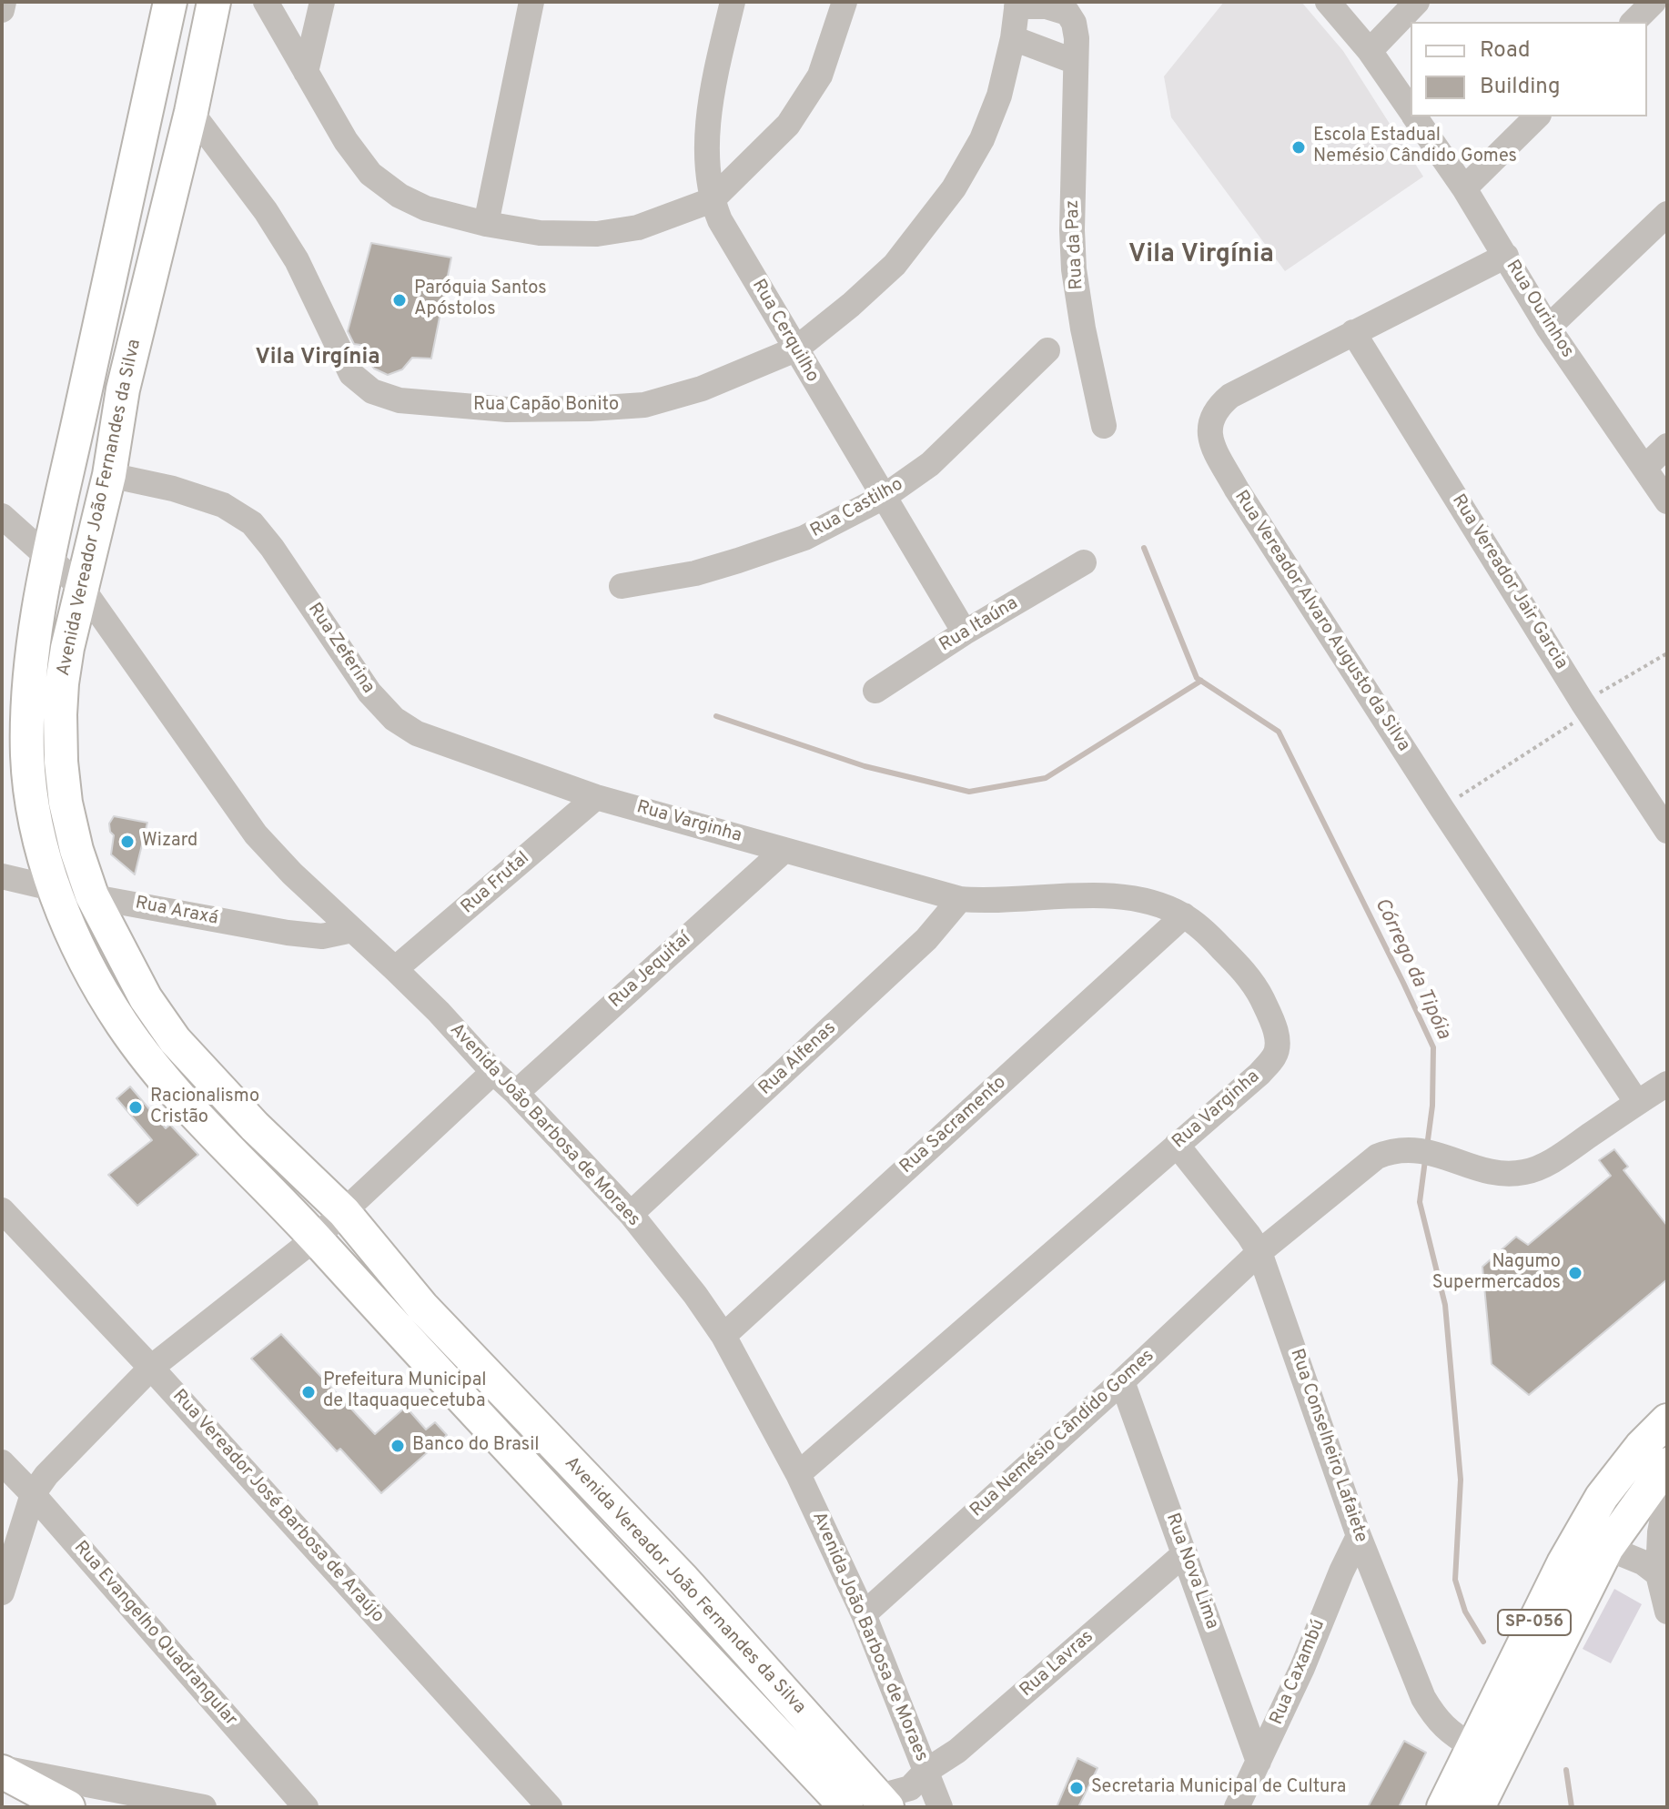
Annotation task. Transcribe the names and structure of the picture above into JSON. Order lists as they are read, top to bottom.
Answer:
{
  "streets": {
    "main road": ["Avenida Vereador João Fernandes da Silva", "SP-056"],
    "street": [
      "Rua da Paz",
      "Rua Ourinhos",
      "Rua Cerquilho",
      "Rua Capão Bonito",
      "Rua Castilho",
      "Rua Vereador Jair Garcia",
      "Rua Vereador Alvaro Augusto da Silva",
      "Rua Itaúna",
      "Rua Zeferina",
      "Rua Varginha",
      "Rua Frutal",
      "Rua Araxá",
      "Rua Jequitaí",
      "Rua Alfenas",
      "Avenida João Barbosa de Moraes",
      "Rua Sacramento",
      "Rua Nemésio Cândido Gomes",
      "Rua Conselheiro Lafaiete",
      "Rua Vereador José Barbosa de Araújo",
      "Rua Nova Lima",
      "Rua Evangelho Quadrangular",
      "Rua Lavras",
      "Rua Caxambú"
    ]
  },
  "crossings": [
    ["Rua da Paz", "Rua Capão Bonito"],
    ["Rua Ourinhos", "Rua Vereador Alvaro Augusto da Silva"],
    ["Rua Cerquilho", "Rua Capão Bonito"],
    ["Rua Cerquilho", "Rua Castilho"],
    ["Rua Cerquilho", "Rua Itaúna"],
    ["Rua Capão Bonito", "Avenida Vereador João Fernandes da Silva"],
    ["Avenida Vereador João Fernandes da Silva", "Rua Zeferina"],
    ["Avenida Vereador João Fernandes da Silva", "Rua Araxá"],
    ["Avenida Vereador João Fernandes da Silva", "Avenida João Barbosa de Moraes"],
    ["Rua Vereador Jair Garcia", "Rua Vereador Alvaro Augusto da Silva"],
    ["Rua Vereador Alvaro Augusto da Silva", "Rua Nemésio Cândido Gomes"],
    ["Rua Zeferina", "Rua Varginha"],
    ["Rua Zeferina", "Rua Frutal"],
    ["Rua Varginha", "Rua Frutal"],
    ["Rua Varginha", "Rua Jequitaí"],
    ["Rua Varginha", "Rua Alfenas"],
    ["Rua Varginha", "Avenida João Barbosa de Moraes"],
    ["Rua Varginha", "Rua Sacramento"],
    ["Rua Varginha", "Rua Conselheiro Lafaiete"],
    ["Rua Frutal", "Avenida João Barbosa de Moraes"],
    ["Rua Araxá", "Avenida João Barbosa de Moraes"],
    ["Rua Jequitaí", "Avenida João Barbosa de Moraes"],
    ["Rua Alfenas", "Avenida João Barbosa de Moraes"],
    ["Avenida João Barbosa de Moraes", "Rua Sacramento"],
    ["Avenida João Barbosa de Moraes", "Rua Nemésio Cândido Gomes"],
    ["Avenida João Barbosa de Moraes", "Rua Lavras"],
    ["Rua Nemésio Cândido Gomes", "Rua Conselheiro Lafaiete"],
    ["Rua Nemésio Cândido Gomes", "Rua Nova Lima"],
    ["Rua Conselheiro Lafaiete", "SP-056"],
    ["Rua Conselheiro Lafaiete", "Rua Caxambú"],
    ["Rua Nova Lima", "Rua Lavras"],
    ["Rua Nova Lima", "Rua Caxambú"]
  ],
  "districts": ["Vila Virgínia", "Vila Virgínia"],
  "water": ["Córrego da Tipóia"],
  "places": [
    "Escola Estadual Nemésio Cândido Gomes",
    "Paróquia Santos Apóstolos",
    "Wizard",
    "Racionalismo Cristão",
    "Nagumo Supermercados",
    "Prefeitura Municipal de Itaquaquecetuba",
    "Banco do Brasil",
    "Secretaria Municipal de Cultura"
  ],
  "legend": ["Road", "Building"]
}
